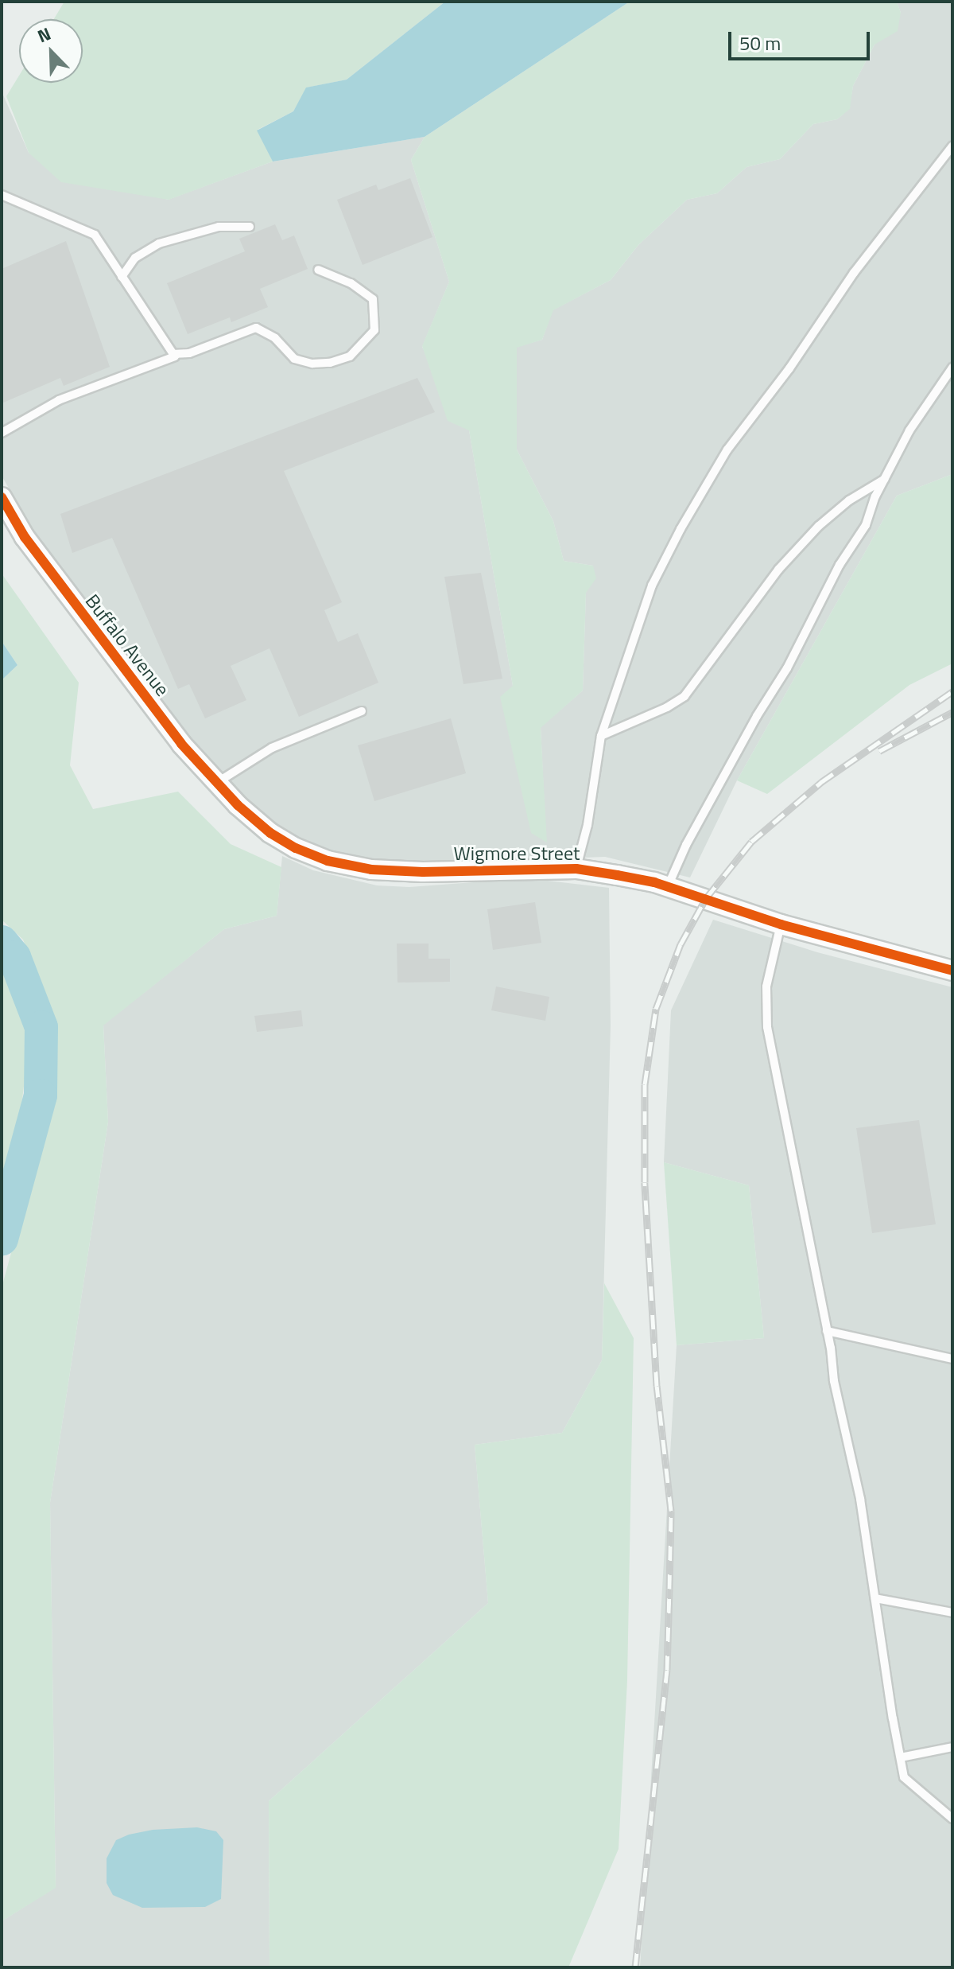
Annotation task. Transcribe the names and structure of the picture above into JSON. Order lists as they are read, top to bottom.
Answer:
{
  "streets": {
    "street": ["Buffalo Avenue", "Wigmore Street"]
  },
  "crossings": [
    ["Buffalo Avenue", "Wigmore Street"]
  ],
  "scale_bar": "50 m",
  "north": "top left"
}
